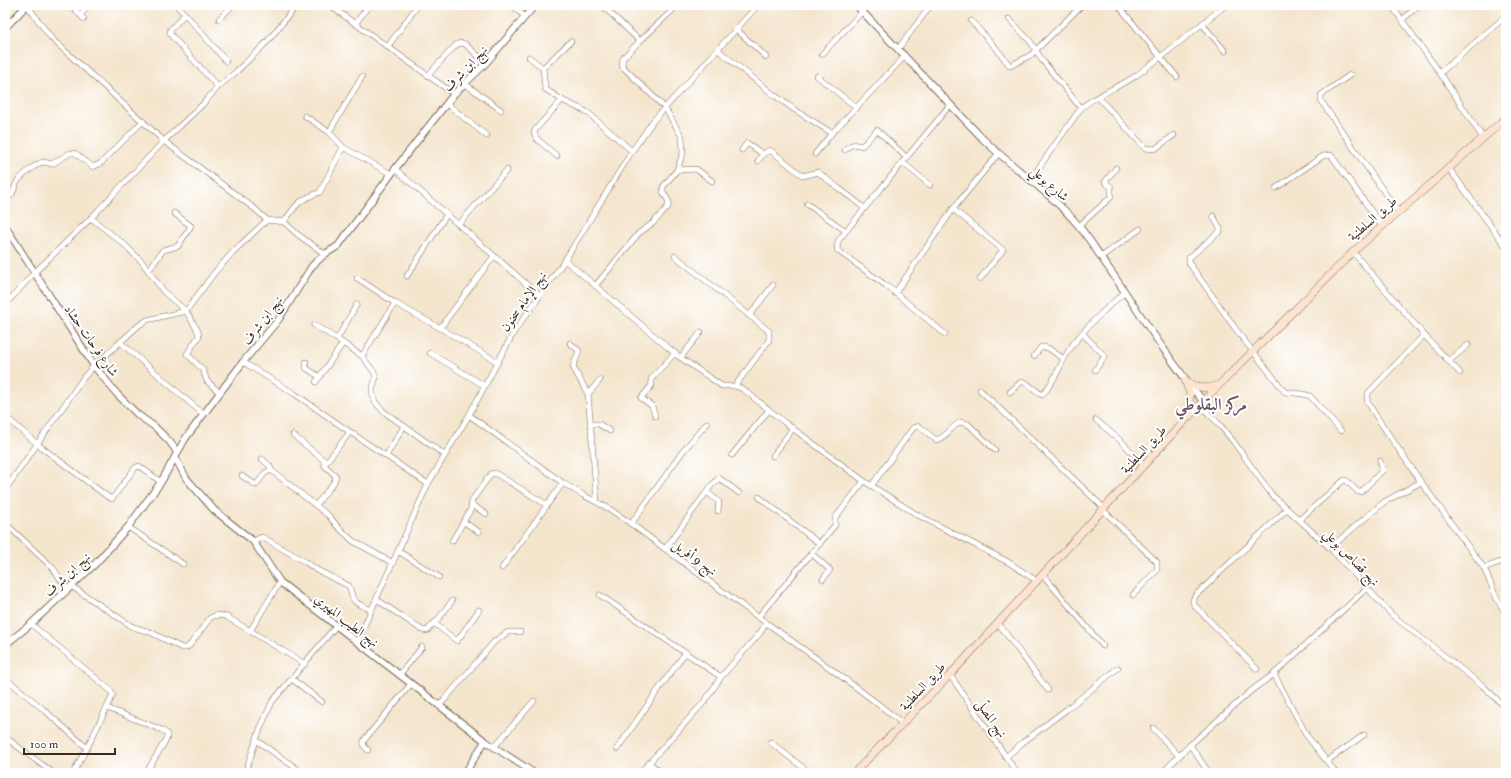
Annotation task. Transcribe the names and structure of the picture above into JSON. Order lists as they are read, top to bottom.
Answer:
{
  "streets": {
    "main road": ["طريق السلطنية"],
    "street": [
      "نهج ابن شرف",
      "شارع بوعلي",
      "نهج الإمام سحنون",
      "شارع فرحات حشاد",
      "نهج 9 أفريل",
      "نهج قصّاص بوعلي",
      "نهج الطيب المهيري",
      "نهج المصلّى"
    ]
  },
  "crossings": [
    ["نهج ابن شرف", "شارع فرحات حشاد"],
    ["نهج ابن شرف", "نهج الطيب المهيري"],
    ["شارع بوعلي", "طريق السلطنية"],
    ["شارع بوعلي", "نهج قصّاص بوعلي"],
    ["طريق السلطنية", "نهج 9 أفريل"],
    ["طريق السلطنية", "نهج قصّاص بوعلي"],
    ["طريق السلطنية", "نهج المصلّى"],
    ["نهج الإمام سحنون", "نهج 9 أفريل"],
    ["نهج الإمام سحنون", "نهج الطيب المهيري"],
    ["شارع فرحات حشاد", "نهج الطيب المهيري"]
  ],
  "districts": ["مركز البقلوطي"],
  "scale_bar": "100 m"
}
